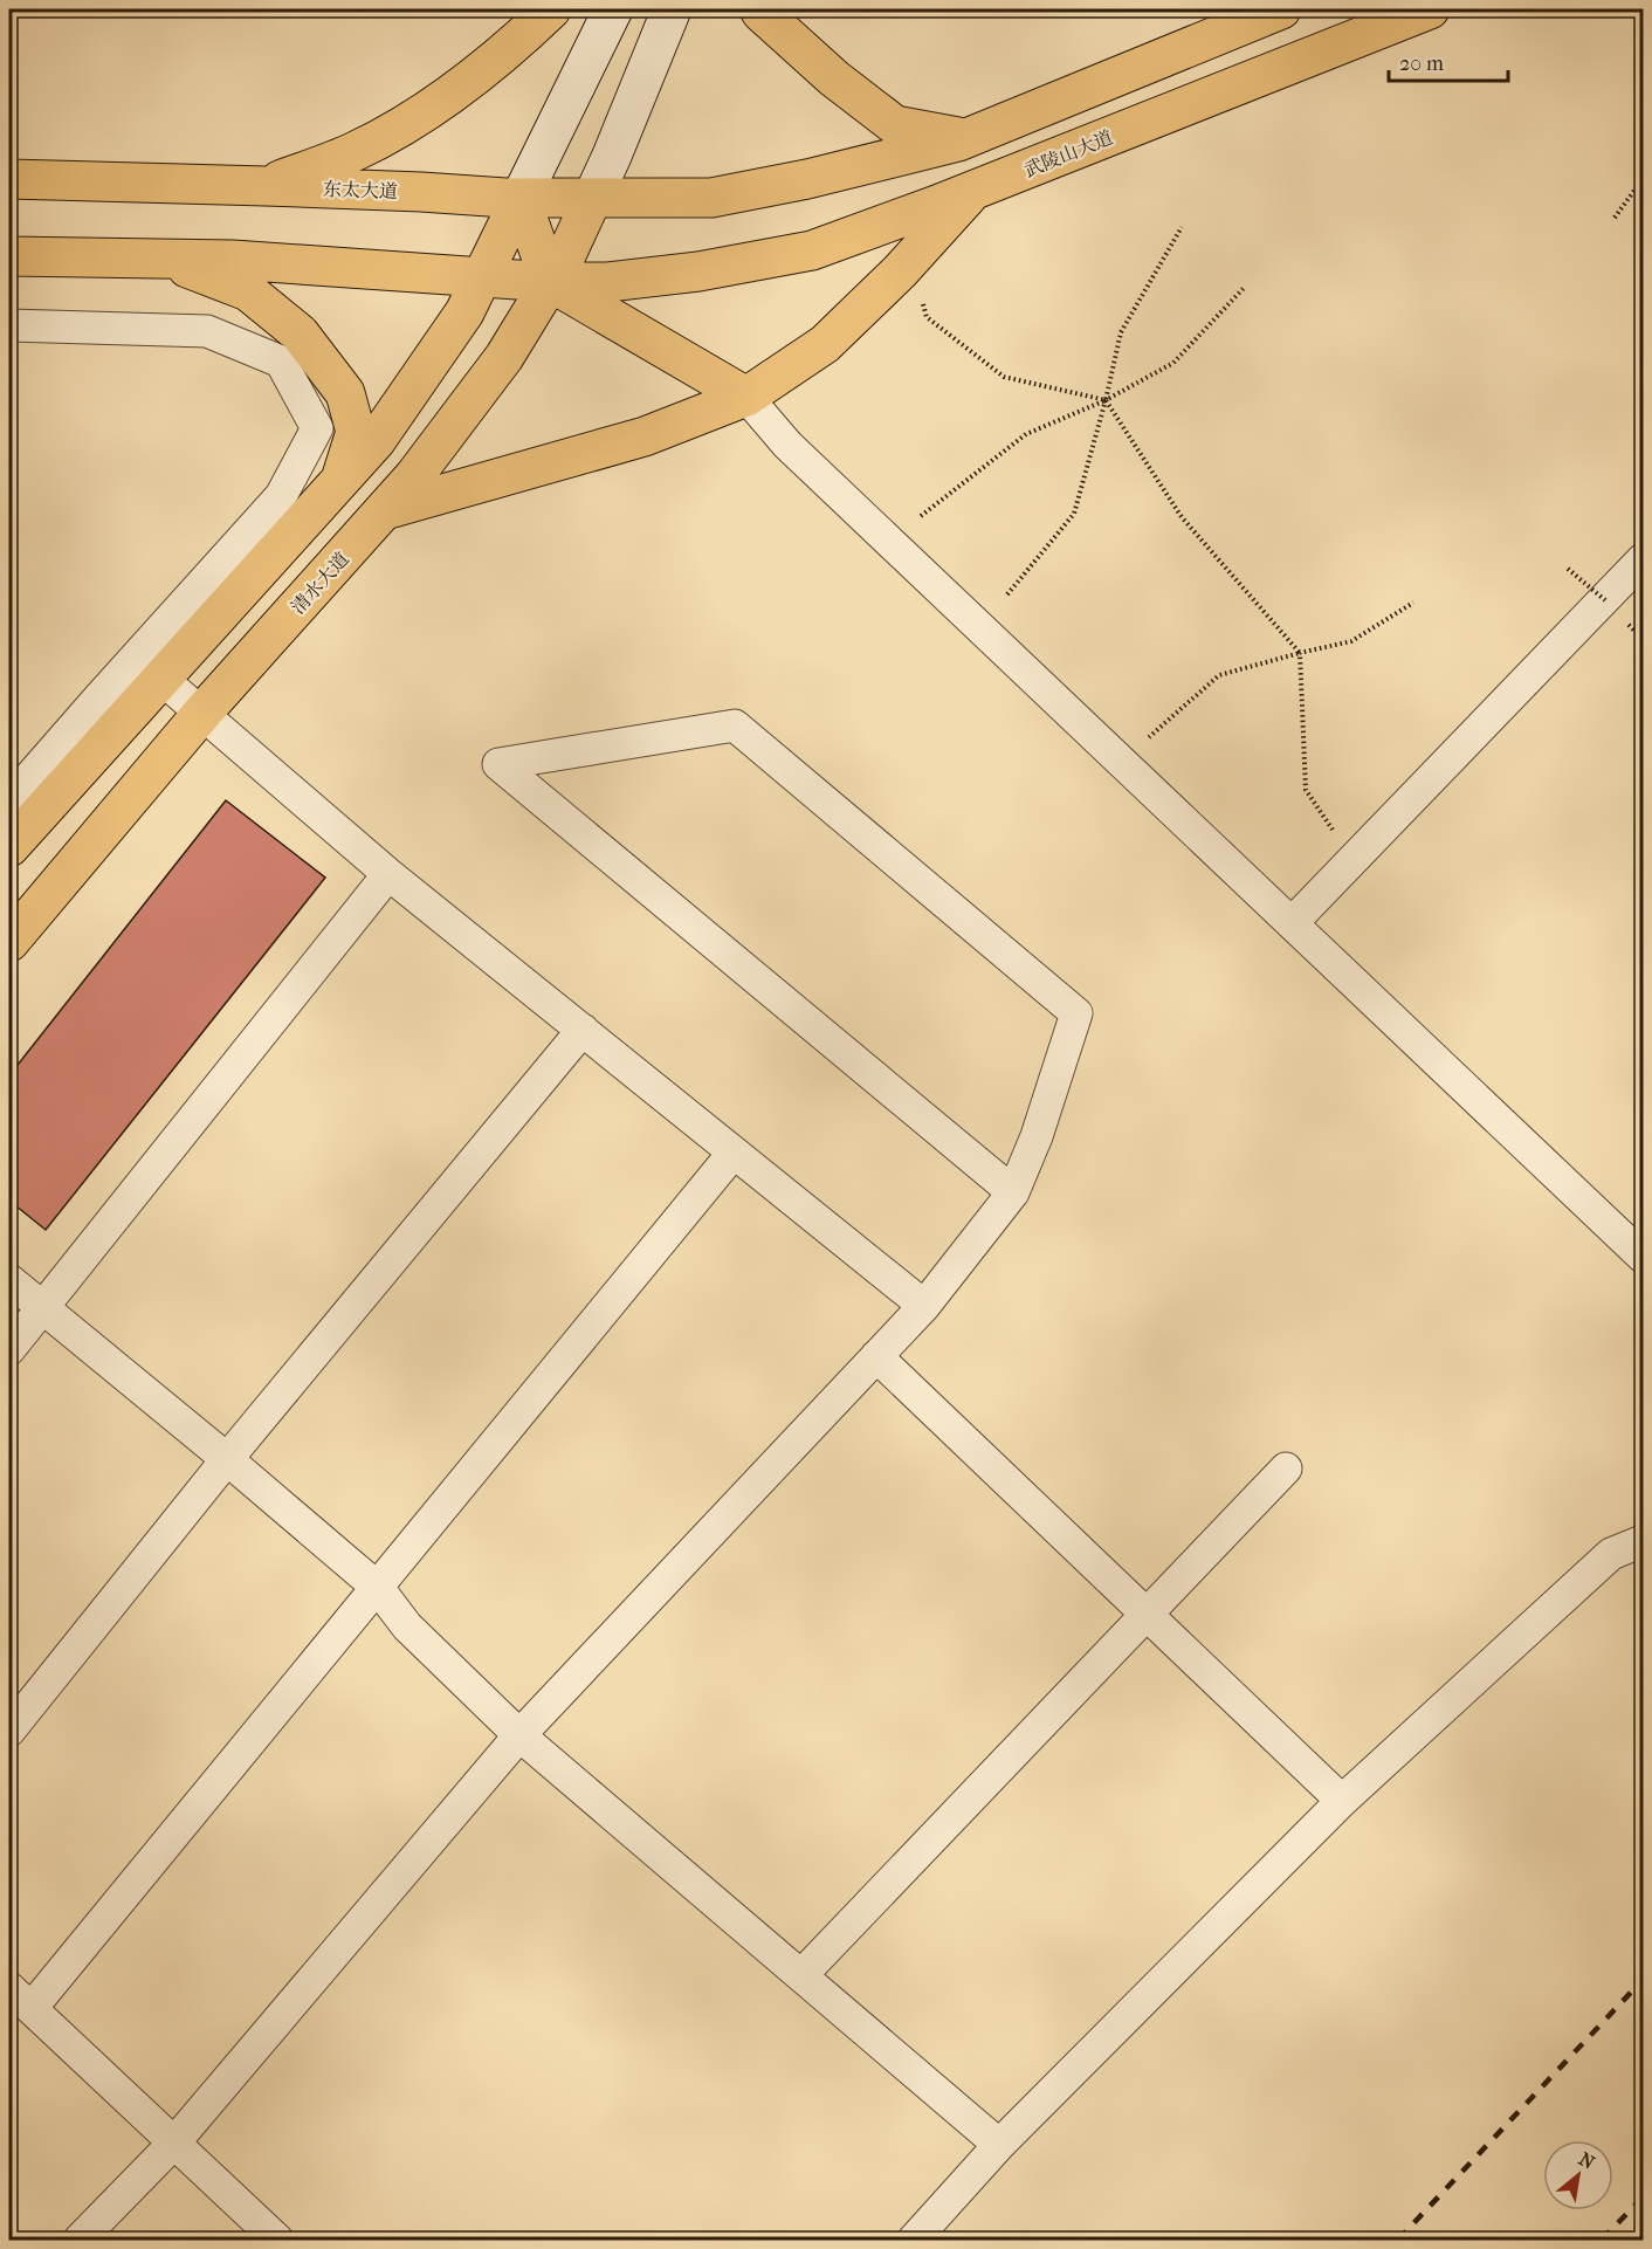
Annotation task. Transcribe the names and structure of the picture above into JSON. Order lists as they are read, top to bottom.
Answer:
{
  "streets": {
    "main road": ["武陵山大道", "东太大道", "清水大道"]
  },
  "crossings": [
    ["武陵山大道", "清水大道"],
    ["东太大道", "清水大道"]
  ],
  "scale_bar": "20 m",
  "north": "top right"
}
